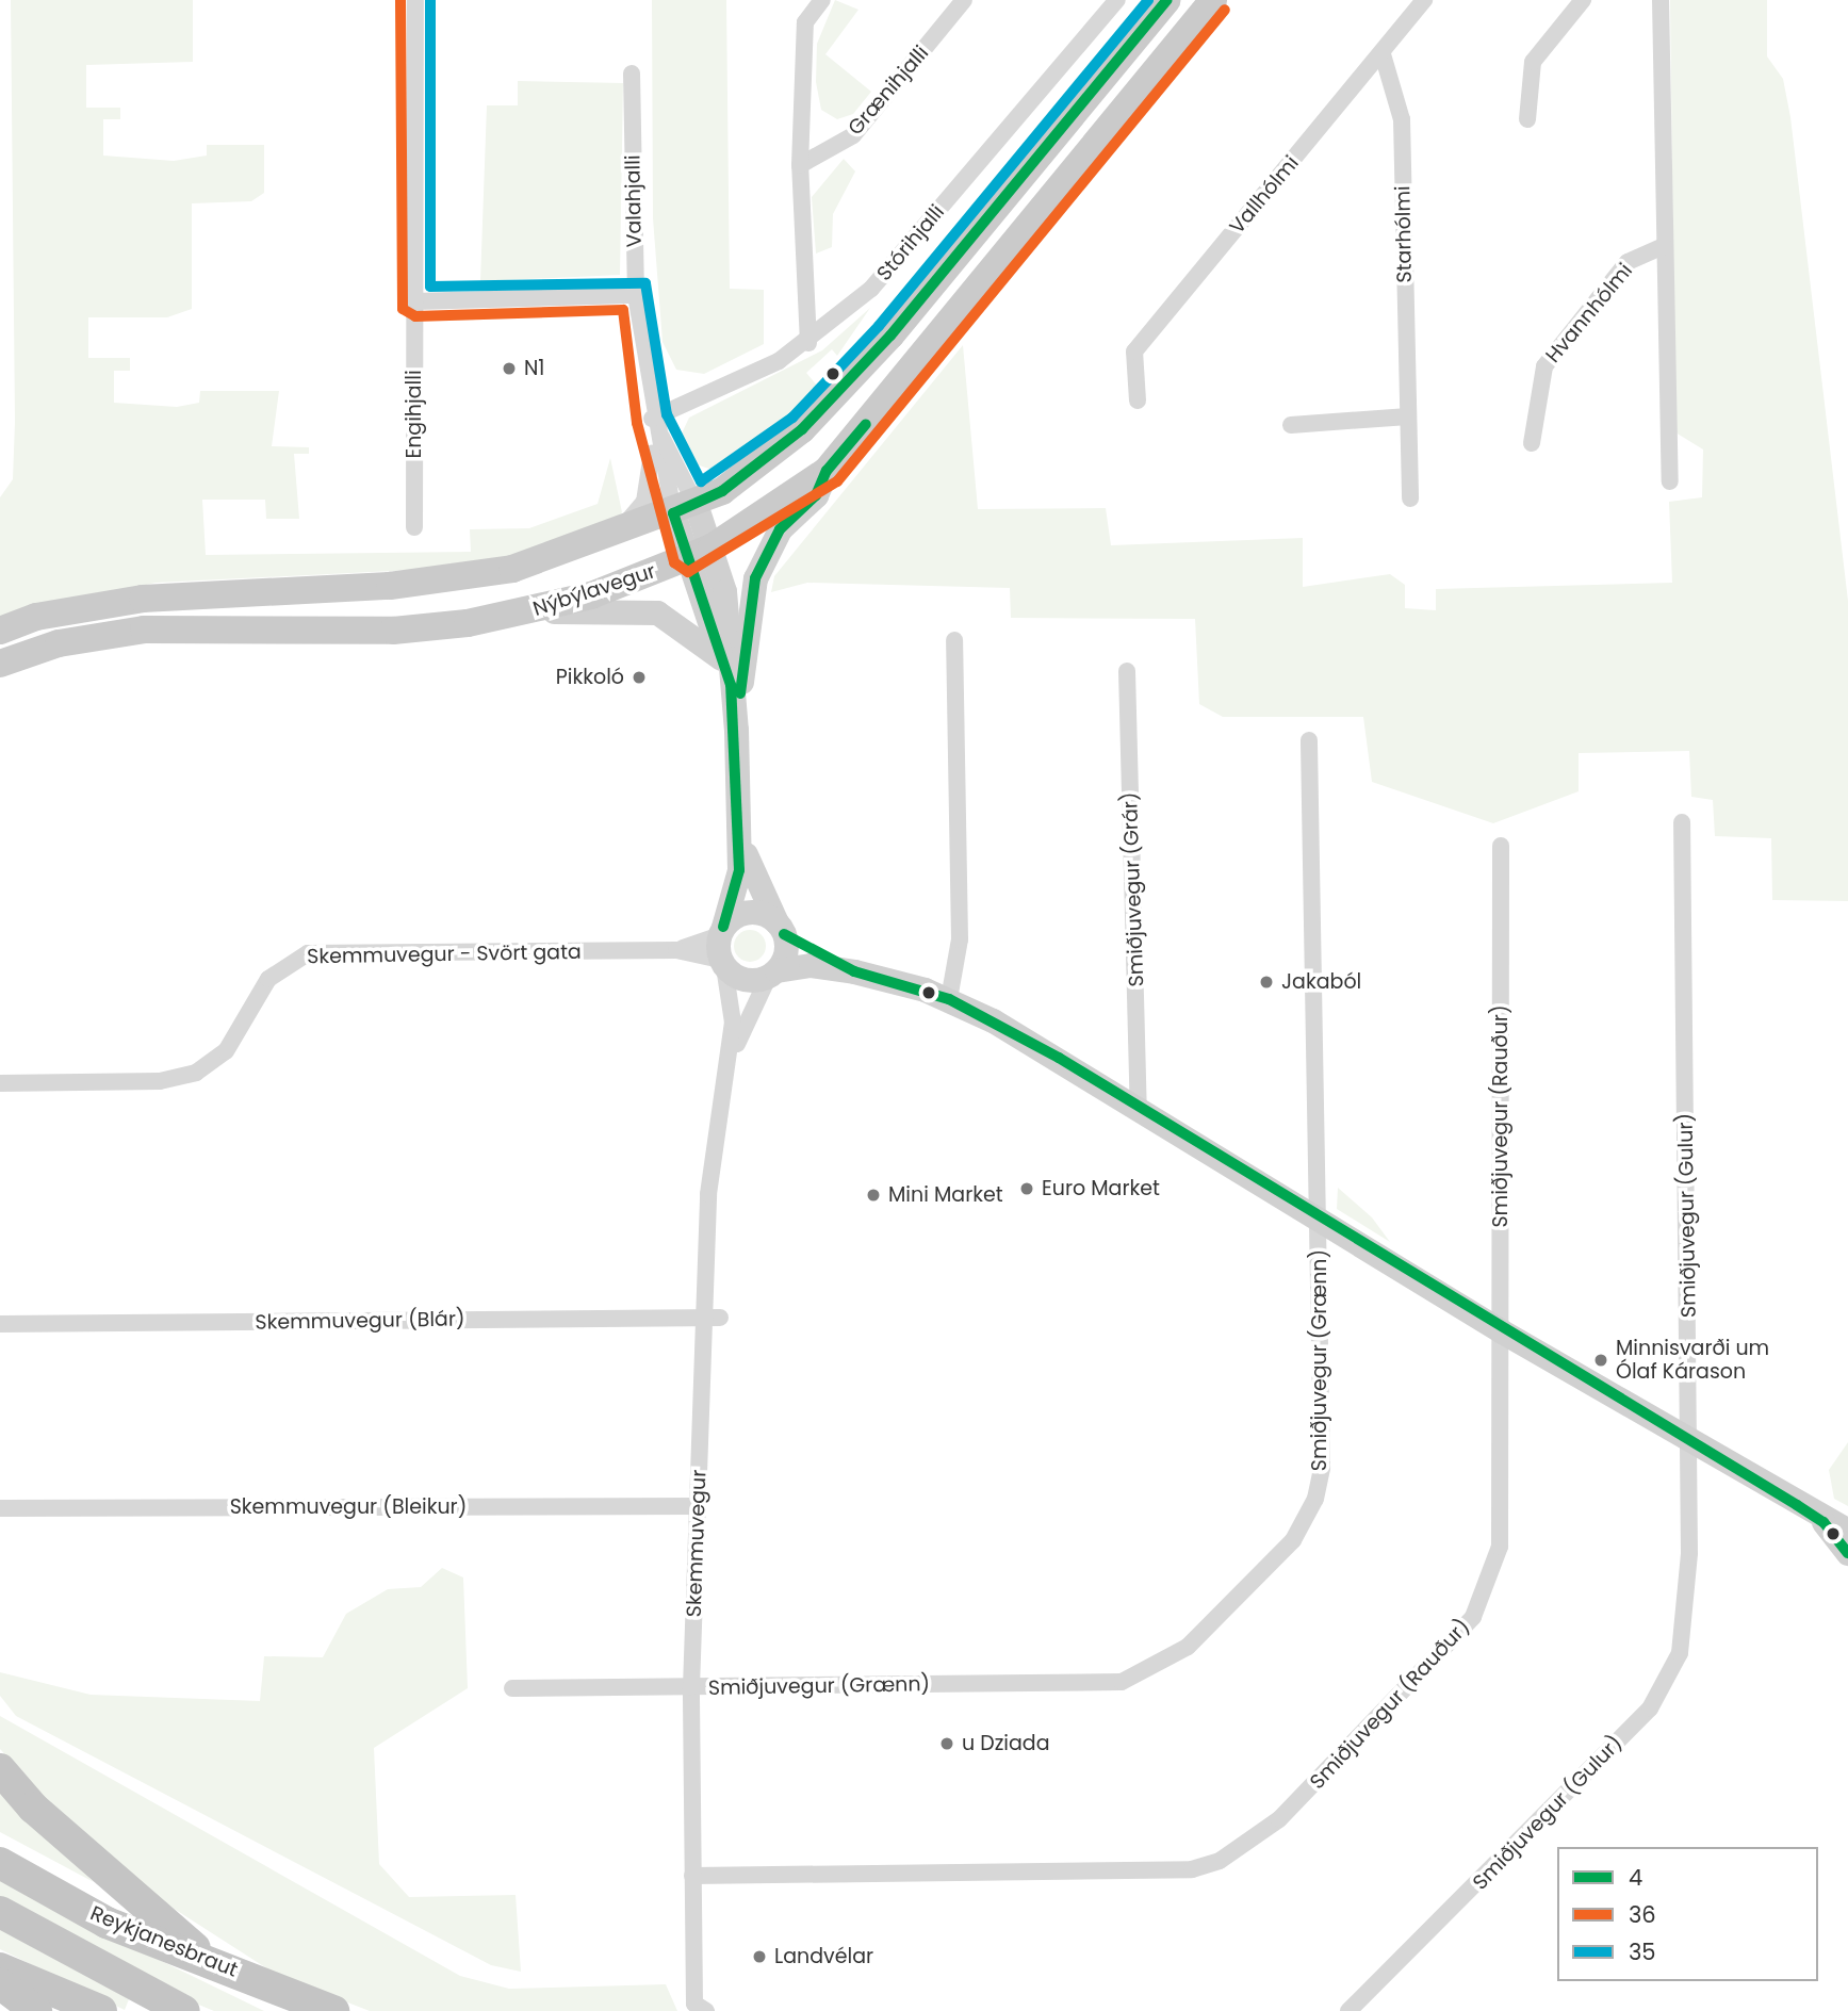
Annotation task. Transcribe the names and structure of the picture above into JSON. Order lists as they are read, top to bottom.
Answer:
{
  "streets": {
    "highway": ["Reykjanesbraut"],
    "main road": ["Nýbýlavegur"],
    "street": [
      "Grænihjalli",
      "Vallhólmi",
      "Valahjalli",
      "Starhólmi",
      "Stórihjalli",
      "Hvannhólmi",
      "Engihjalli",
      "Smiðjuvegur (Grár)",
      "Skemmuvegur - Svört gata",
      "Smiðjuvegur (Rauður)",
      "Smiðjuvegur (Gulur)",
      "Skemmuvegur (Blár)",
      "Smiðjuvegur (Grænn)",
      "Skemmuvegur (Bleikur)",
      "Skemmuvegur"
    ]
  },
  "crossings": [
    ["Vallhólmi", "Starhólmi"],
    ["Valahjalli", "Stórihjalli"],
    ["Valahjalli", "Nýbýlavegur"],
    ["Valahjalli", "Skemmuvegur"],
    ["Nýbýlavegur", "Skemmuvegur"],
    ["Skemmuvegur - Svört gata", "Skemmuvegur"],
    ["Smiðjuvegur (Rauður)", "Skemmuvegur"],
    ["Skemmuvegur (Blár)", "Skemmuvegur"],
    ["Smiðjuvegur (Grænn)", "Skemmuvegur"],
    ["Skemmuvegur (Bleikur)", "Skemmuvegur"]
  ],
  "places": [
    "N1",
    "Pikkoló",
    "Jakaból",
    "Euro Market",
    "Mini Market",
    "Minnisvarði um Ólaf Kárason",
    "u Dziada",
    "Landvélar"
  ],
  "lines": ["transit line 4", "transit line 36", "transit line 35"],
  "legend": ["4", "36", "35"]
}
